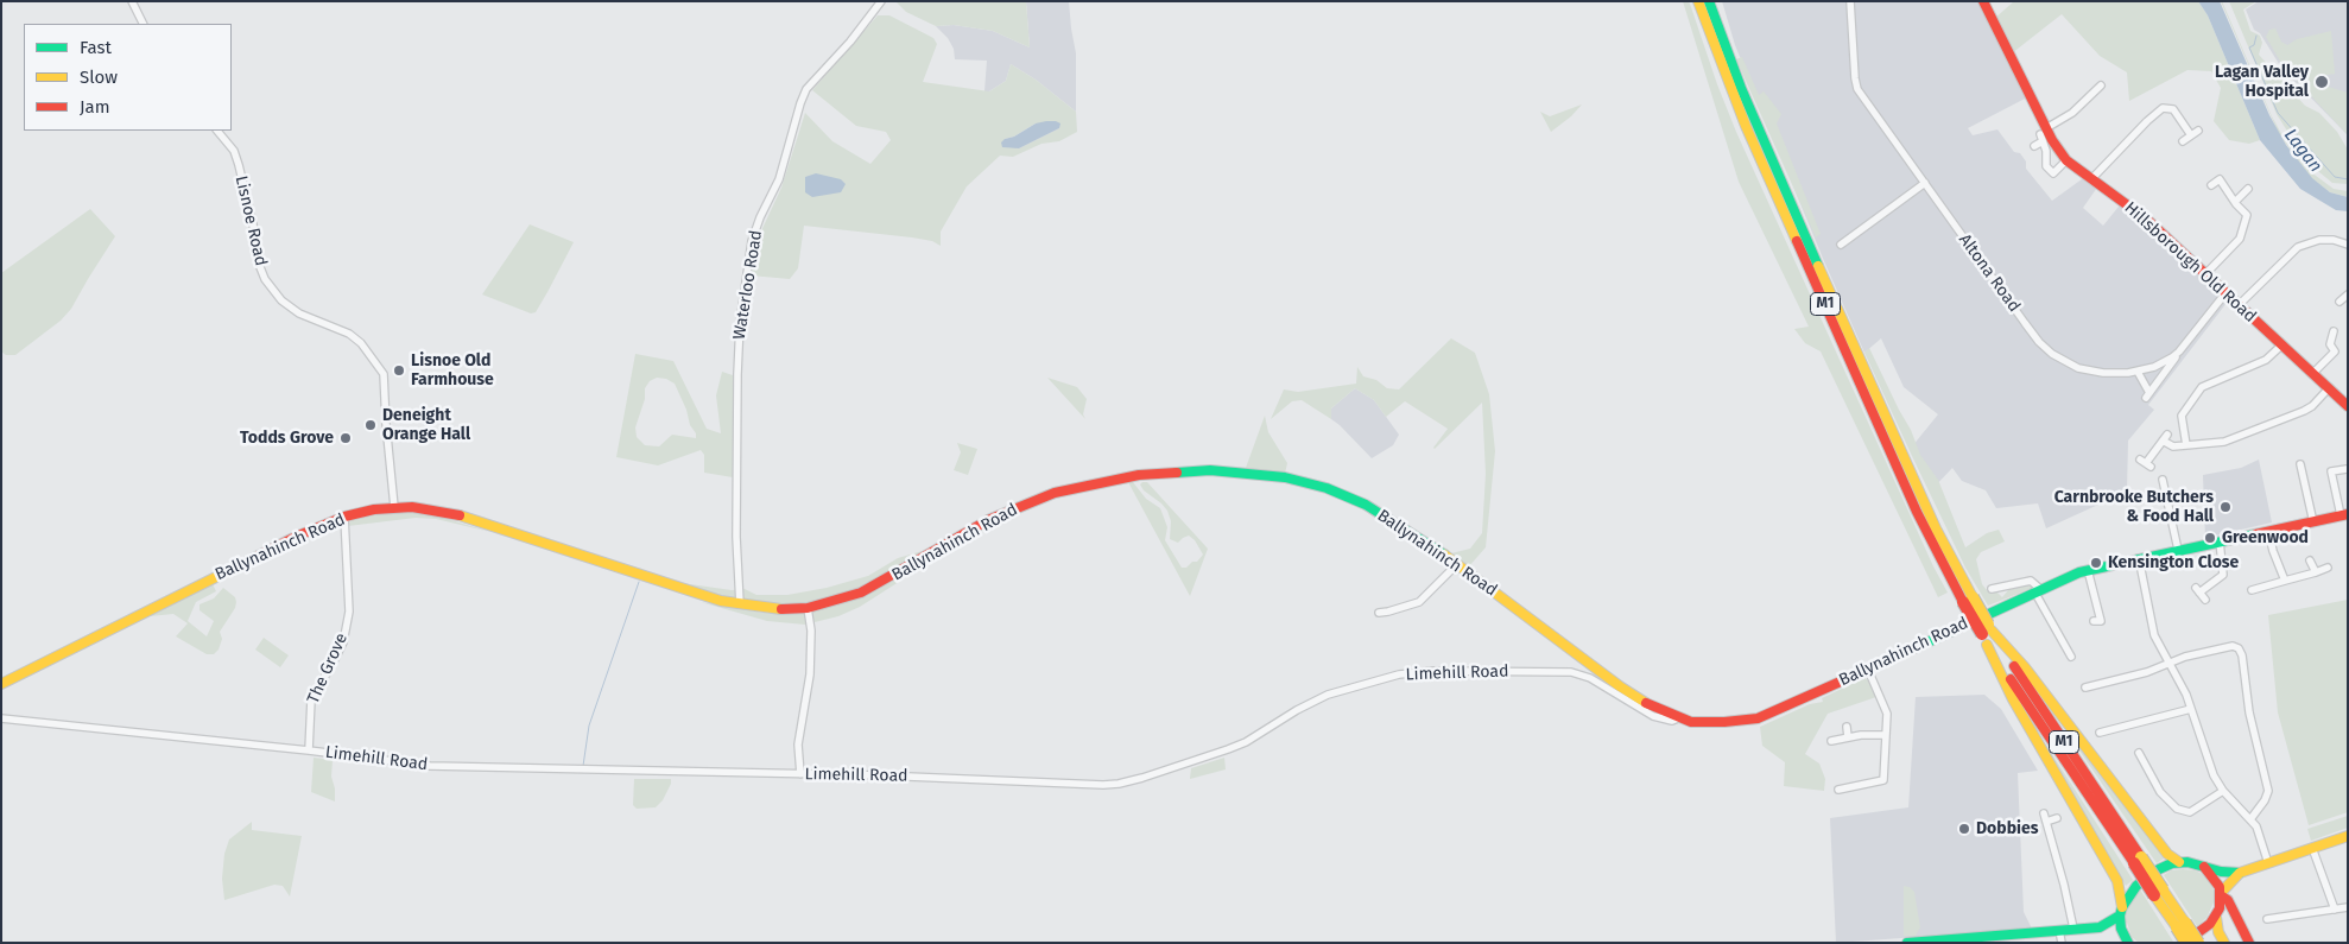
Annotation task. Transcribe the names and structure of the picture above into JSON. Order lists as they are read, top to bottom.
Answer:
{
  "streets": {
    "main road": ["Hillsborough Old Road", "M1", "Ballynahinch Road"],
    "street": [
      "Lisnoe Road",
      "Altona Road",
      "Waterloo Road",
      "The Grove",
      "Limehill Road"
    ]
  },
  "crossings": [
    ["Lisnoe Road", "Ballynahinch Road"],
    ["Hillsborough Old Road", "Altona Road"],
    ["Waterloo Road", "Ballynahinch Road"],
    ["Ballynahinch Road", "The Grove"],
    ["Ballynahinch Road", "Limehill Road"],
    ["The Grove", "Limehill Road"]
  ],
  "water": ["Lagan"],
  "places": [
    "Lagan Valley Hospital",
    "Lisnoe Old Farmhouse",
    "Deneight Orange Hall",
    "Todds Grove",
    "Carnbrooke Butchers & Food Hall",
    "Greenwood",
    "Kensington Close",
    "Dobbies"
  ],
  "legend": ["Fast", "Slow", "Jam"]
}
